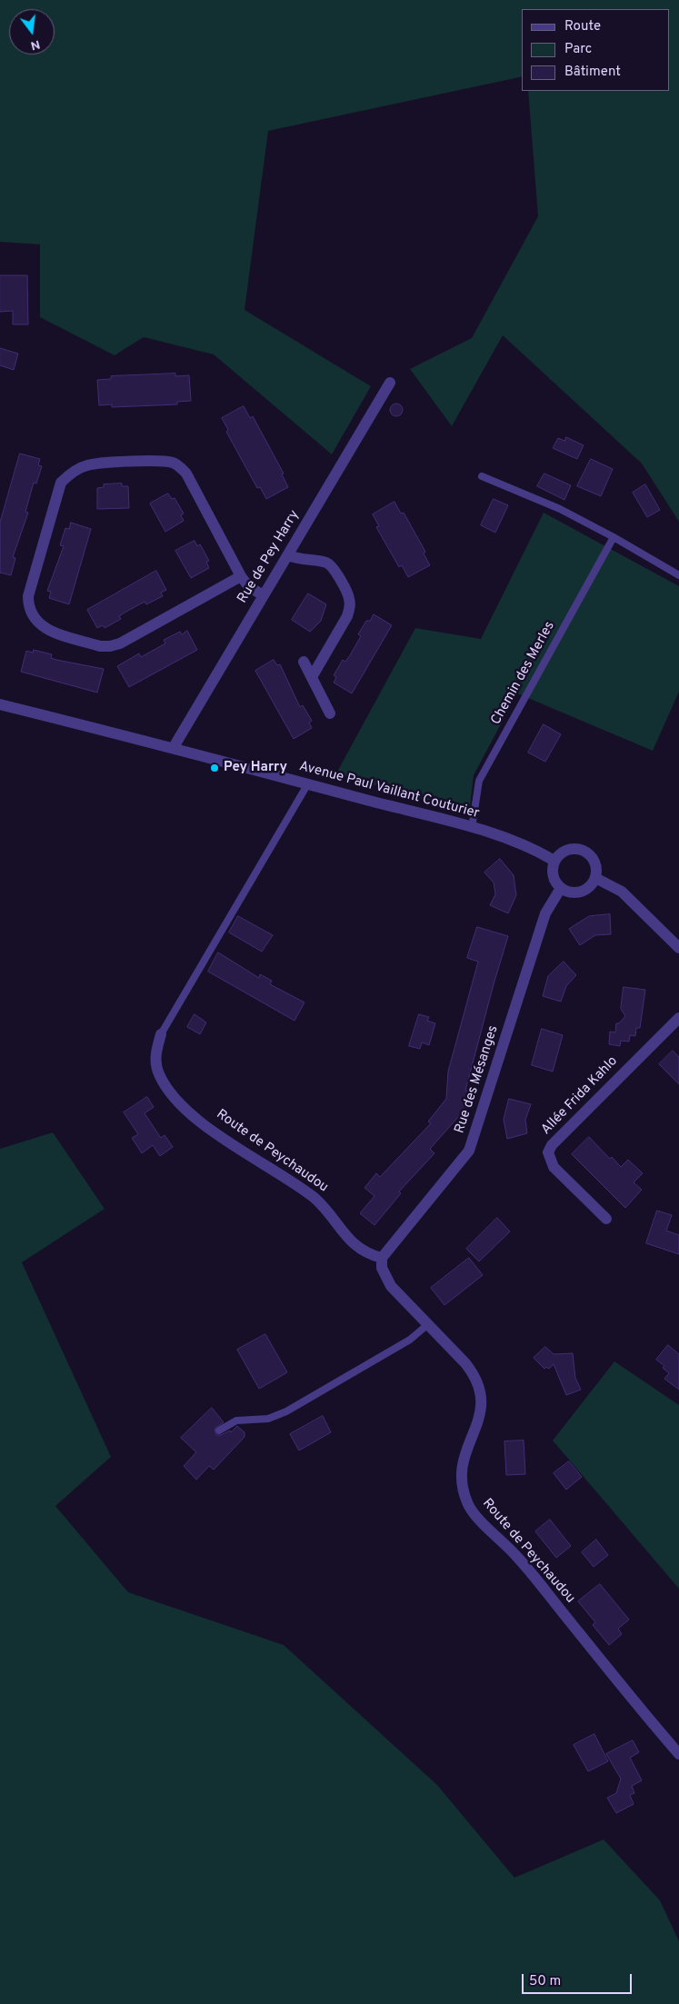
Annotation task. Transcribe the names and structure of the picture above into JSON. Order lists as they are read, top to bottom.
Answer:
{
  "streets": {
    "street": [
      "Rue de Pey Harry",
      "Avenue Paul Vaillant Couturier",
      "Rue des Mésanges",
      "Allée Frida Kahlo",
      "Route de Peychaudou"
    ],
    "lane": ["Chemin des Merles"]
  },
  "crossings": [
    ["Rue de Pey Harry", "Avenue Paul Vaillant Couturier"],
    ["Chemin des Merles", "Avenue Paul Vaillant Couturier"],
    ["Avenue Paul Vaillant Couturier", "Rue des Mésanges"],
    ["Avenue Paul Vaillant Couturier", "Route de Peychaudou"],
    ["Rue des Mésanges", "Route de Peychaudou"]
  ],
  "places": ["Pey Harry"],
  "legend": ["Route", "Parc", "Bâtiment"],
  "scale_bar": "50 m",
  "north": "bottom"
}
